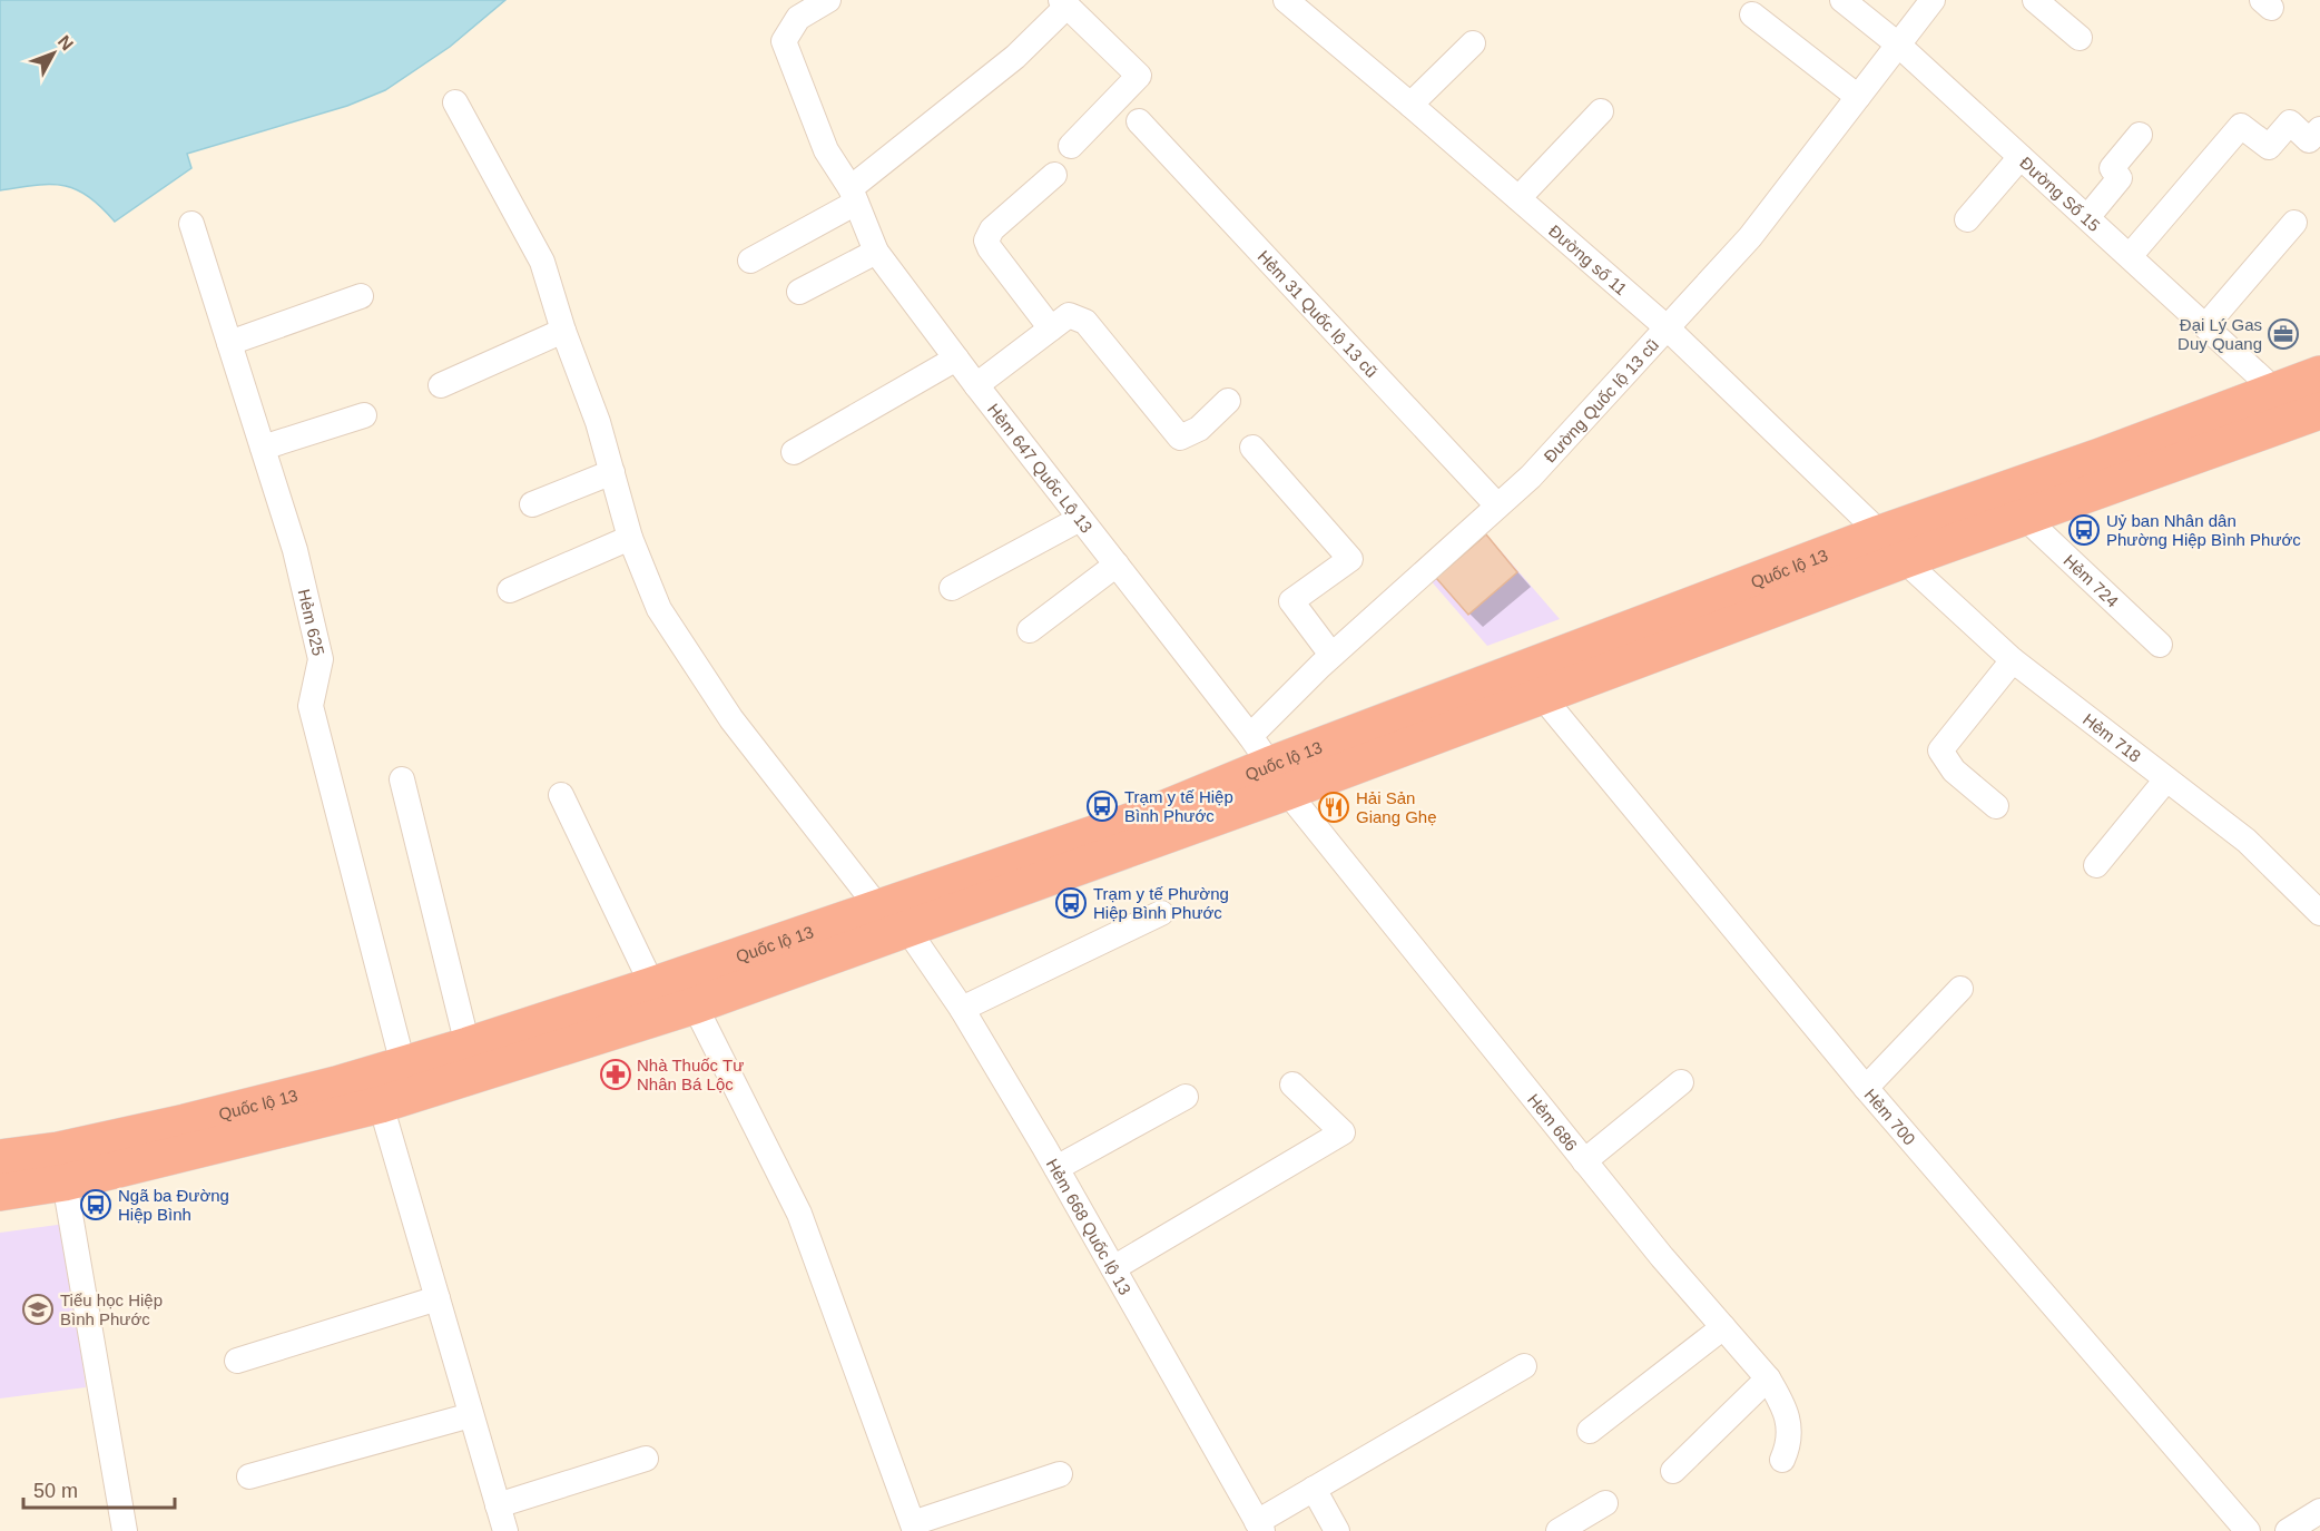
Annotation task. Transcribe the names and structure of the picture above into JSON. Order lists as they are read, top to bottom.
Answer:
{
  "streets": {
    "highway": ["Quốc lộ 13"],
    "street": [
      "Đường Số 15",
      "Đường số 11",
      "Hẻm 31 Quốc lộ 13 cũ",
      "Đường Quốc lộ 13 cũ",
      "Hẻm 647 Quốc Lộ 13",
      "Hẻm 724",
      "Hẻm 625",
      "Hẻm 718",
      "Hẻm 700",
      "Hẻm 686",
      "Hẻm 668 Quốc lộ 13"
    ]
  },
  "crossings": [
    ["Đường Số 15", "Đường Quốc lộ 13 cũ"],
    ["Đường Số 15", "Quốc lộ 13"],
    ["Đường số 11", "Đường Quốc lộ 13 cũ"],
    ["Đường số 11", "Quốc lộ 13"],
    ["Hẻm 31 Quốc lộ 13 cũ", "Đường Quốc lộ 13 cũ"],
    ["Đường Quốc lộ 13 cũ", "Hẻm 647 Quốc Lộ 13"],
    ["Đường Quốc lộ 13 cũ", "Quốc lộ 13"],
    ["Đường Quốc lộ 13 cũ", "Hẻm 686"],
    ["Hẻm 647 Quốc Lộ 13", "Quốc lộ 13"],
    ["Hẻm 647 Quốc Lộ 13", "Hẻm 686"],
    ["Quốc lộ 13", "Hẻm 724"],
    ["Quốc lộ 13", "Hẻm 625"],
    ["Quốc lộ 13", "Hẻm 718"],
    ["Quốc lộ 13", "Hẻm 700"],
    ["Quốc lộ 13", "Hẻm 686"],
    ["Quốc lộ 13", "Hẻm 668 Quốc lộ 13"]
  ],
  "places": {
    "office": ["Đại Lý Gas Duy Quang"],
    "bus stop": [
      "Uỷ ban Nhân dân Phường Hiệp Bình Phước",
      "Trạm y tế Hiệp Bình Phước",
      "Trạm y tế Phường Hiệp Bình Phước",
      "Ngã ba Đường Hiệp Bình"
    ],
    "restaurant": ["Hải Sản Giang Ghẹ"],
    "pharmacy": ["Nhà Thuốc Tư Nhân Bá Lộc"],
    "school or university": ["Tiểu học Hiệp Bình Phước"]
  },
  "scale_bar": "50 m",
  "north": "top right"
}
